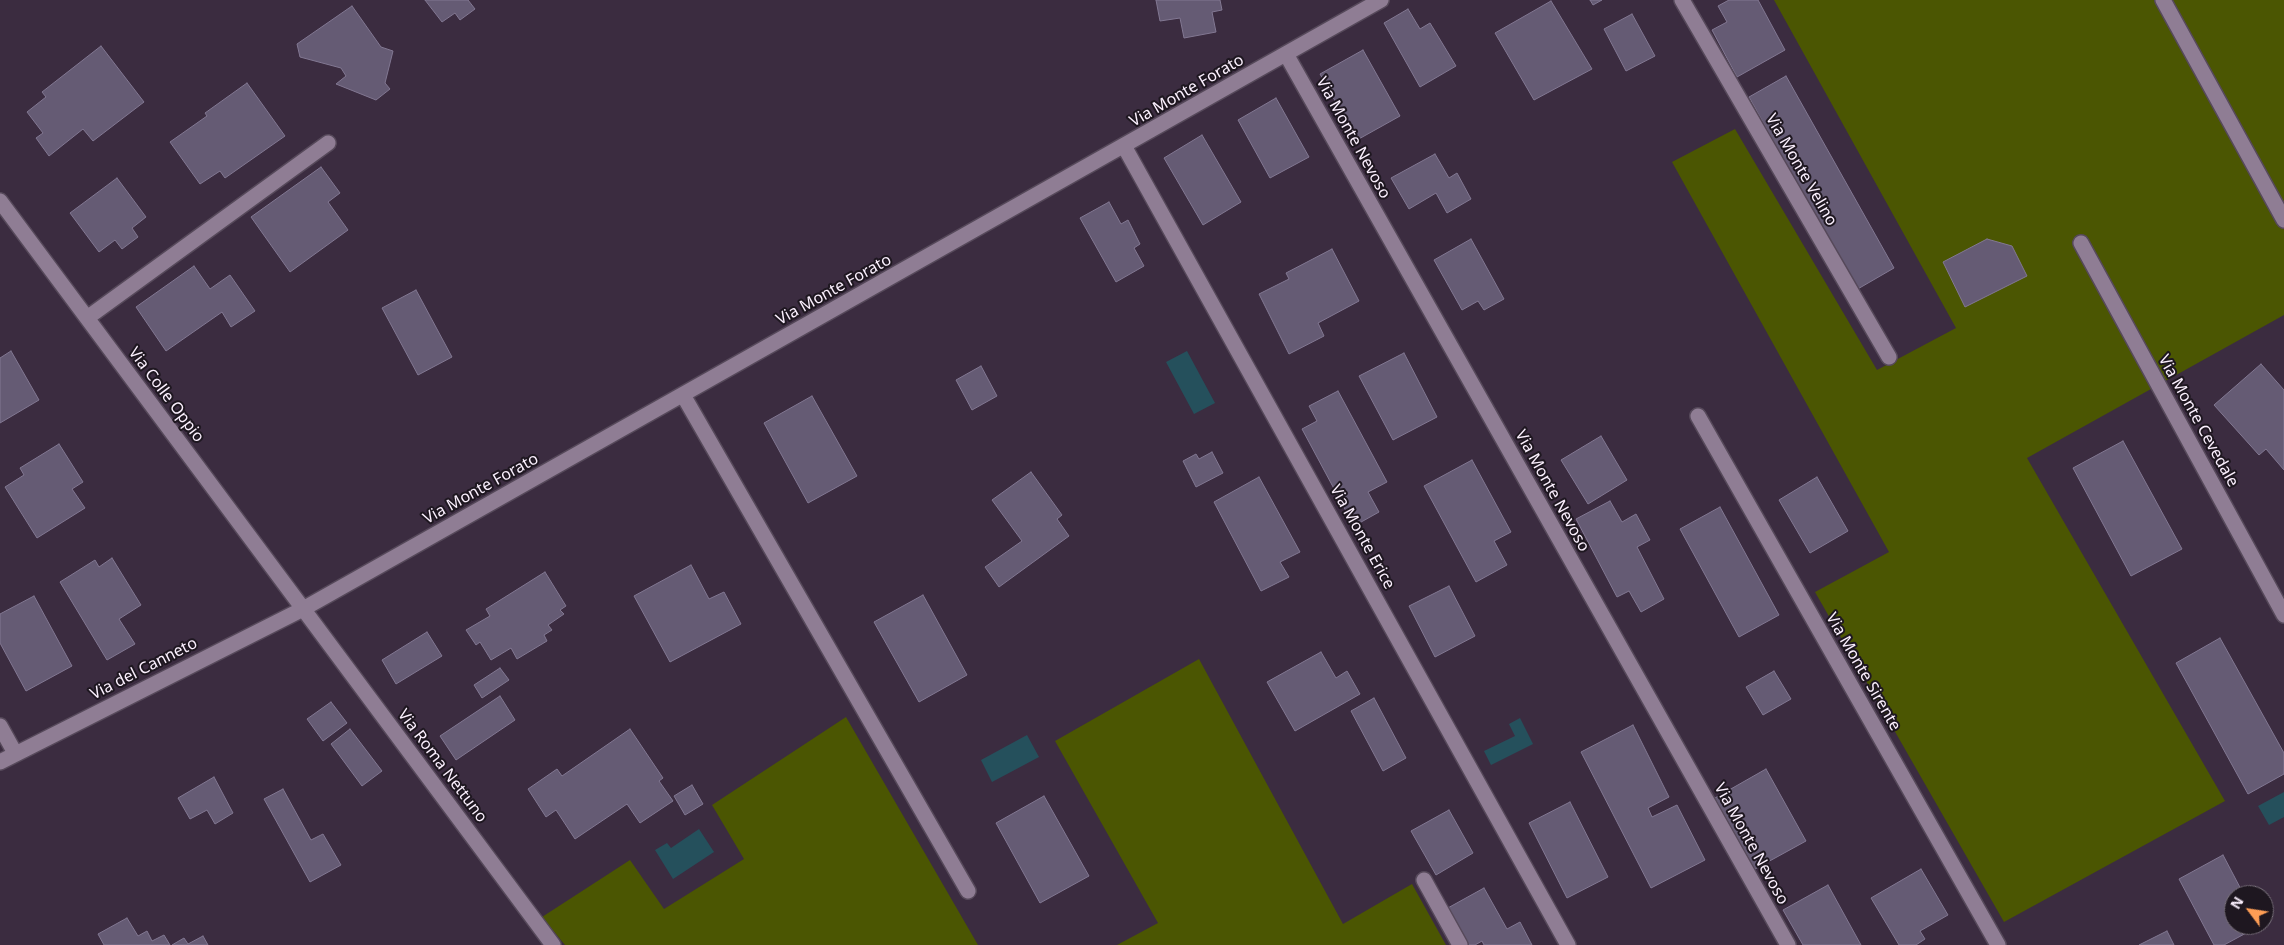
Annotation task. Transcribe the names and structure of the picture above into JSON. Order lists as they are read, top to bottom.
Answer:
{
  "streets": {
    "street": [
      "Via Monte Forato",
      "Via Monte Nevoso",
      "Via Monte Velino",
      "Via Colle Oppio",
      "Via Monte Cevedale",
      "Via Monte Erice",
      "Via del Canneto",
      "Via Monte Sirente",
      "Via Roma Nettuno"
    ]
  },
  "crossings": [
    ["Via Monte Forato", "Via Monte Nevoso"],
    ["Via Monte Forato", "Via Colle Oppio"],
    ["Via Monte Forato", "Via Monte Erice"],
    ["Via Monte Forato", "Via del Canneto"],
    ["Via Monte Forato", "Via Roma Nettuno"],
    ["Via Colle Oppio", "Via del Canneto"],
    ["Via Colle Oppio", "Via Roma Nettuno"],
    ["Via del Canneto", "Via Roma Nettuno"]
  ],
  "north": "top left"
}
